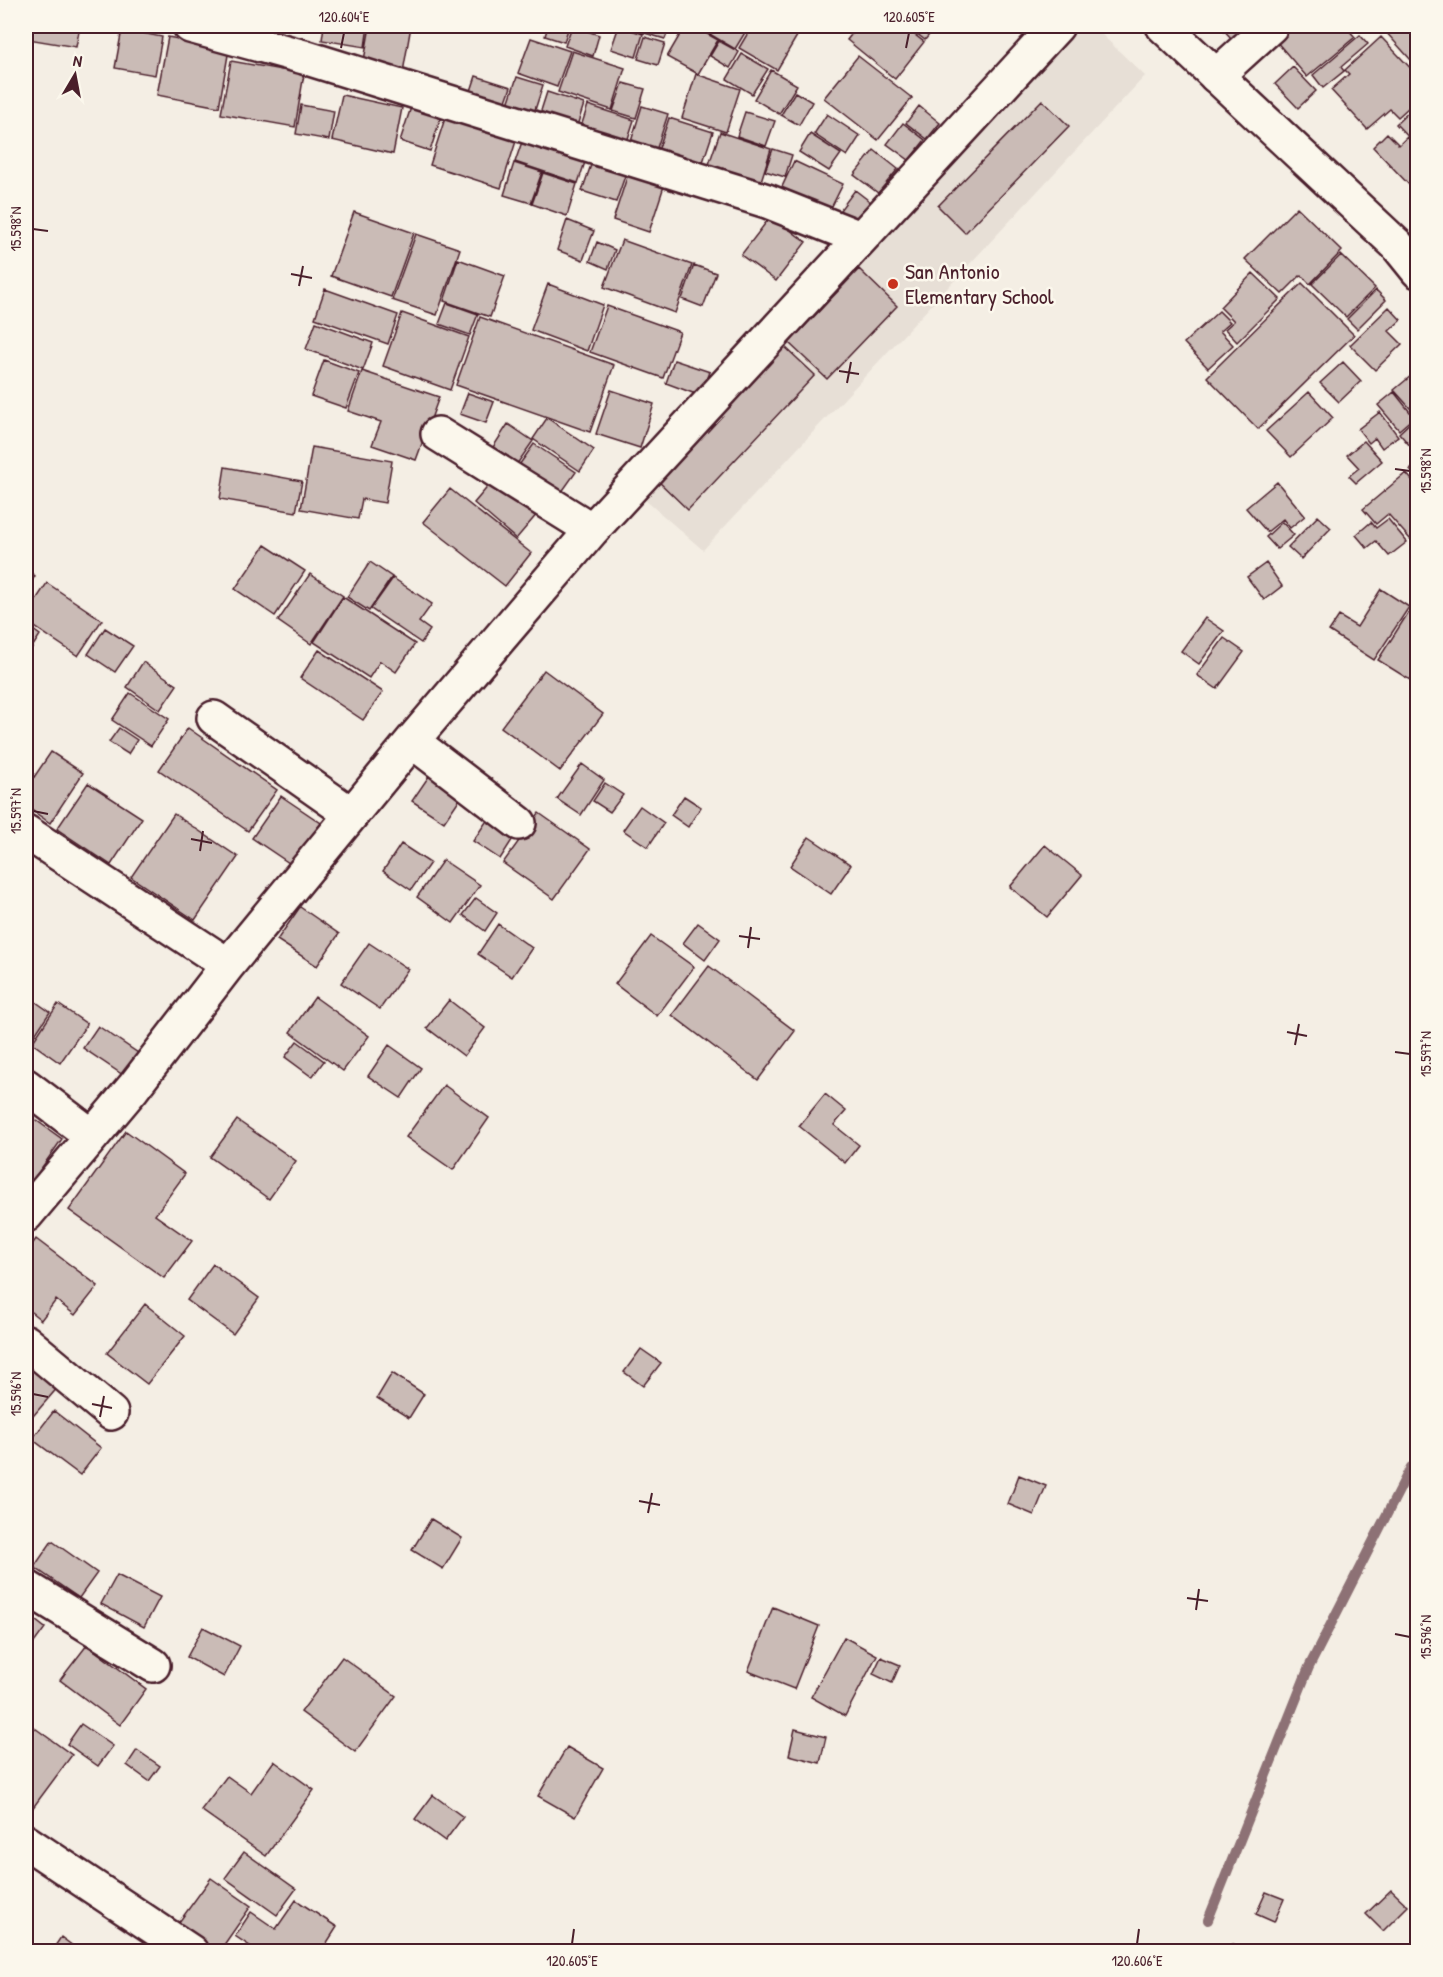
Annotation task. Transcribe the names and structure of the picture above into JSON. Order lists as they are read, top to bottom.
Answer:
{
  "places": ["San Antonio Elementary School"],
  "north": "top",
  "coordinates": [
    "120.604°E",
    "120.605°E",
    "15.598°N",
    "15.597°N",
    "15.596°N",
    "120.606°E"
  ]
}
